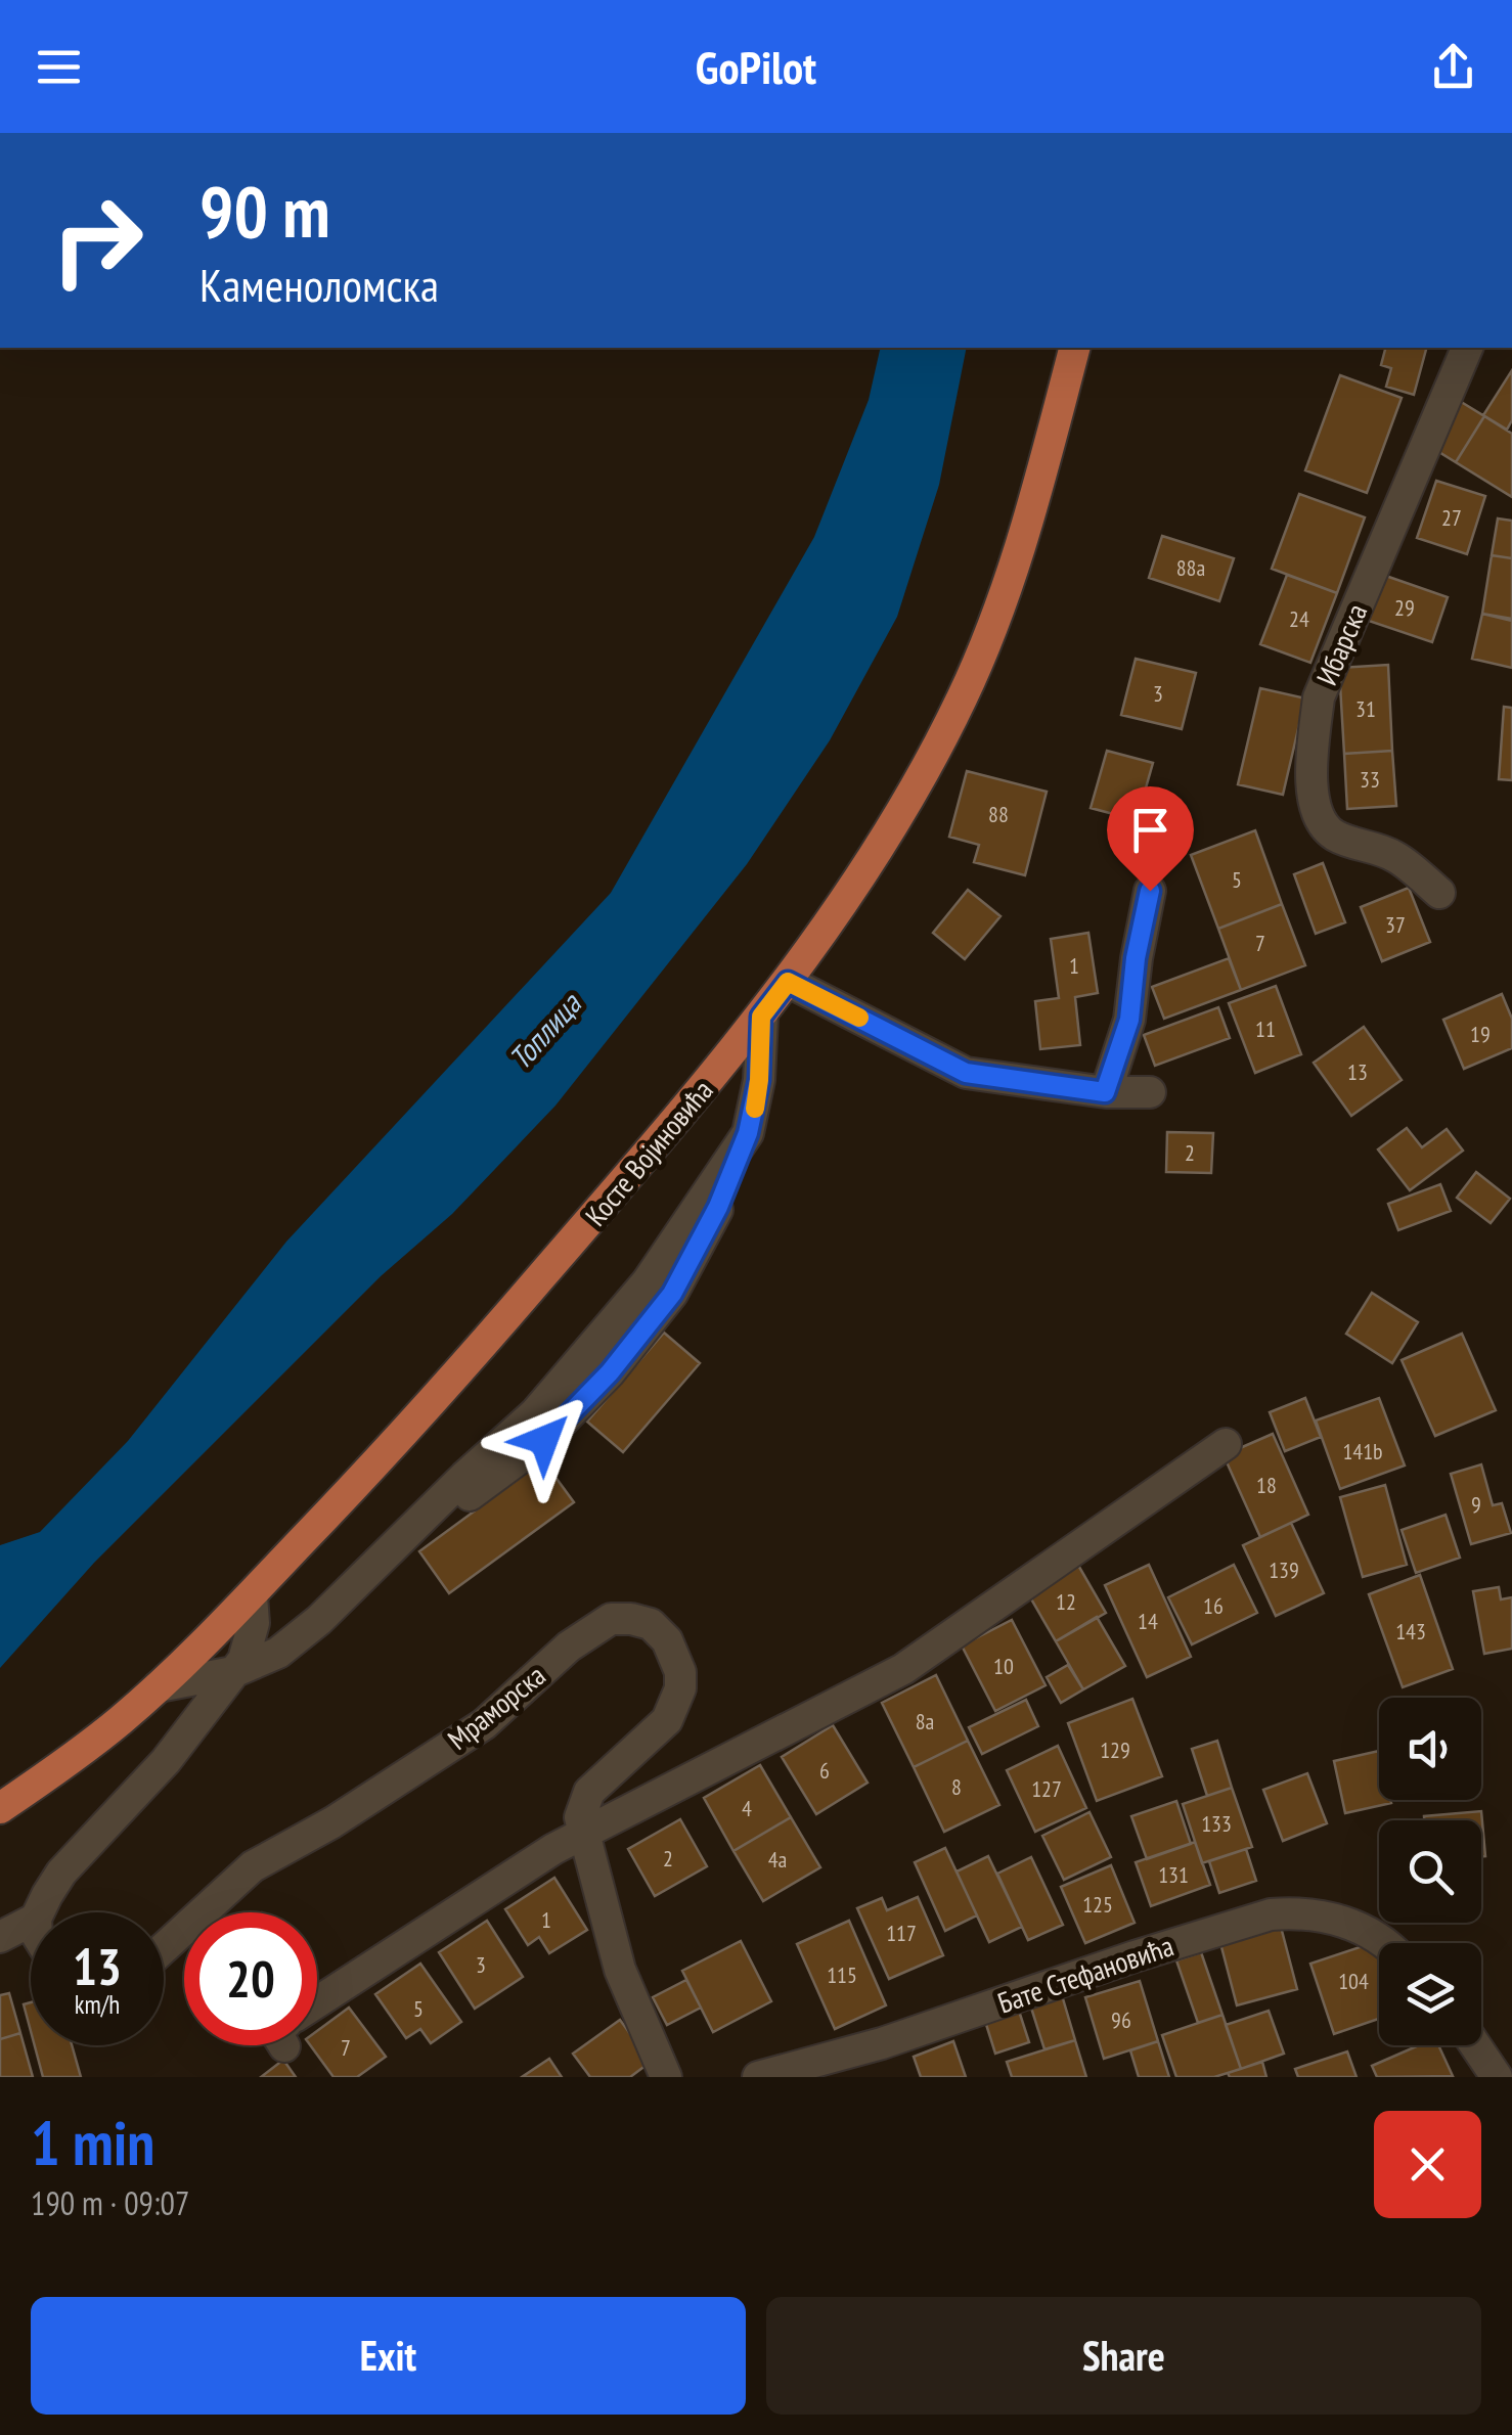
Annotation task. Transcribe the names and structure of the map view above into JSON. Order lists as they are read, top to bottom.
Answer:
{
  "streets": {
    "main road": ["Косте Војиновића"],
    "street": ["Ибарска", "Мраморска", "Бате Стефановића"]
  },
  "water": ["Топлица"],
  "house_numbers": [
    "27",
    "88a",
    "29",
    "24",
    "3",
    "31",
    "33",
    "88",
    "5",
    "37",
    "7",
    "1",
    "11",
    "19",
    "13",
    "2",
    "141b",
    "18",
    "9",
    "139",
    "12",
    "16",
    "14",
    "143",
    "10",
    "8a",
    "129",
    "6",
    "8",
    "127",
    "4",
    "133",
    "2",
    "4a",
    "131",
    "125",
    "1",
    "117",
    "3",
    "115",
    "104",
    "5",
    "96",
    "7"
  ],
  "page": {
    "header": "GoPilot",
    "turn": ["90 m", "Каменоломска"],
    "speed": "13 km/h",
    "limit": "20",
    "heading": ["1 min", "190 m · 09:07"],
    "buttons": ["Exit", "Share"]
  }
}
